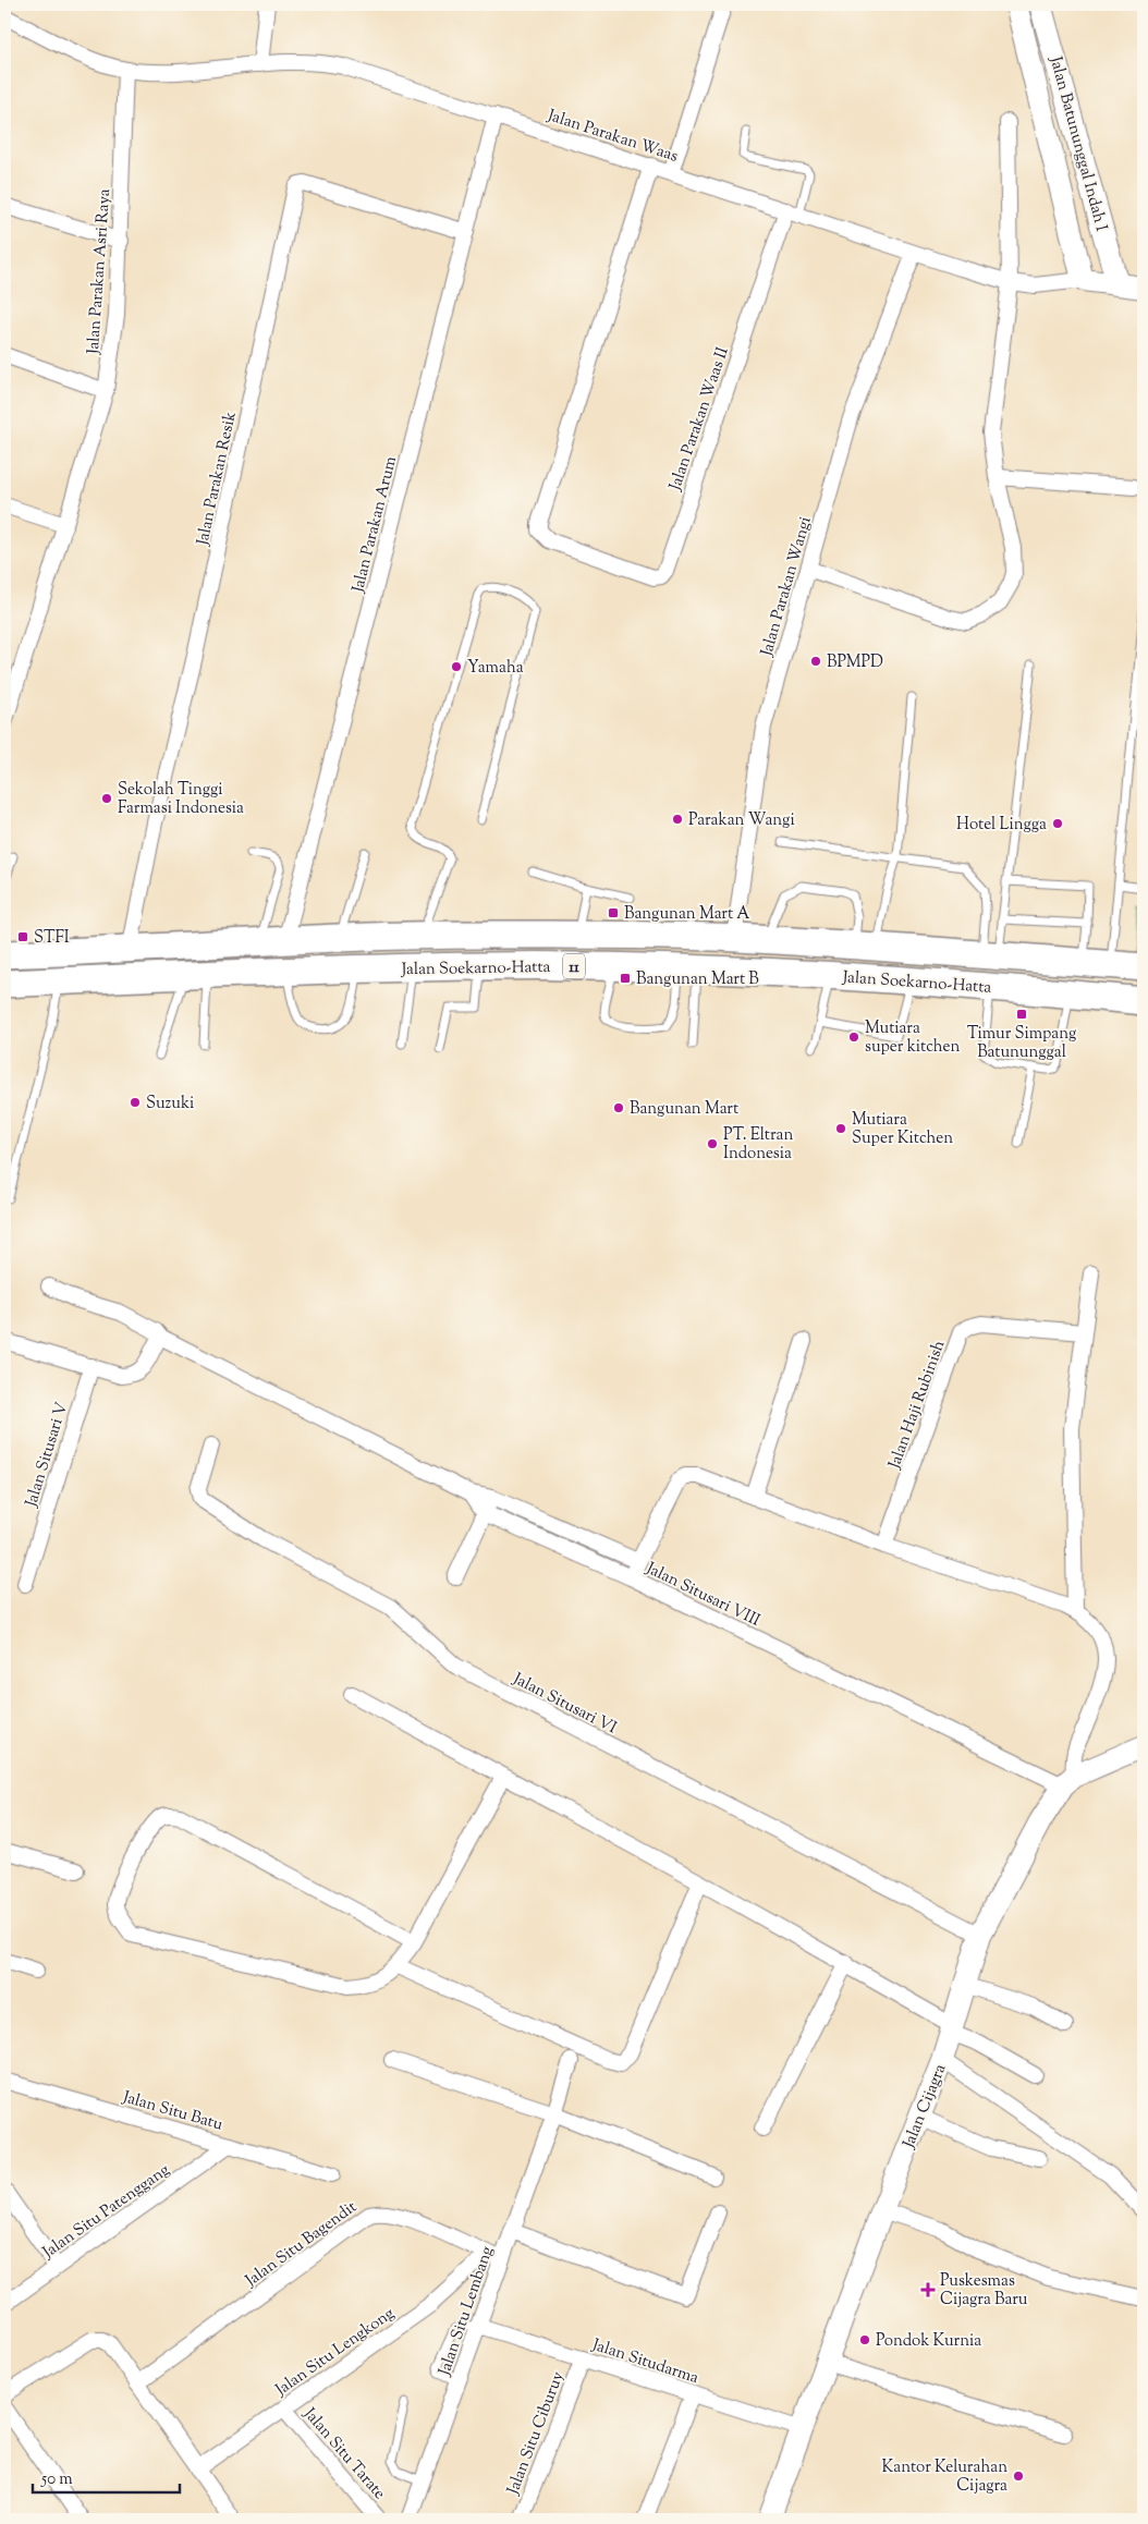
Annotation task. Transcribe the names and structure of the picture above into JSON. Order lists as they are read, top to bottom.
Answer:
{
  "streets": {
    "highway": ["11", "Jalan Soekarno-Hatta"],
    "street": [
      "Jalan Parakan Waas",
      "Jalan Batununggal Indah I",
      "Jalan Parakan Asri Raya",
      "Jalan Parakan Waas II",
      "Jalan Parakan Resik",
      "Jalan Parakan Arum",
      "Jalan Parakan Wangi",
      "Jalan Haji Rubinish",
      "Jalan Situsari V",
      "Jalan Situsari VIII",
      "Jalan Situsari VI",
      "Jalan Cijagra",
      "Jalan Situ Batu",
      "Jalan Situ Patenggang",
      "Jalan Situ Bagendit",
      "Jalan Situ Lembang",
      "Jalan Situ Lengkong",
      "Jalan Situdarma",
      "Jalan Situ Ciburuy",
      "Jalan Situ Tarate"
    ]
  },
  "crossings": [
    ["Jalan Parakan Waas", "Jalan Batununggal Indah I"],
    ["Jalan Parakan Waas", "Jalan Parakan Asri Raya"],
    ["Jalan Parakan Waas", "Jalan Parakan Waas II"],
    ["Jalan Parakan Waas", "Jalan Parakan Arum"],
    ["Jalan Parakan Waas", "Jalan Parakan Wangi"],
    ["Jalan Parakan Resik", "Jalan Parakan Arum"],
    ["Jalan Parakan Resik", "Jalan Soekarno-Hatta"],
    ["Jalan Parakan Arum", "Jalan Soekarno-Hatta"],
    ["Jalan Parakan Wangi", "Jalan Soekarno-Hatta"],
    ["Jalan Haji Rubinish", "Jalan Situsari VIII"],
    ["Jalan Situsari VIII", "Jalan Cijagra"],
    ["Jalan Situsari VI", "Jalan Cijagra"],
    ["Jalan Cijagra", "Jalan Situdarma"],
    ["Jalan Situ Batu", "Jalan Situ Patenggang"],
    ["Jalan Situ Bagendit", "Jalan Situ Lembang"],
    ["Jalan Situ Bagendit", "Jalan Situ Lengkong"],
    ["Jalan Situ Lembang", "Jalan Situdarma"],
    ["Jalan Situ Lengkong", "Jalan Situ Tarate"],
    ["Jalan Situdarma", "Jalan Situ Ciburuy"]
  ],
  "places": {
    "other": [
      "BPMPD",
      "Yamaha",
      "Sekolah Tinggi Farmasi Indonesia",
      "Parakan Wangi",
      "Hotel Lingga",
      "Mutiara super kitchen",
      "Suzuki",
      "Bangunan Mart",
      "Mutiara Super Kitchen",
      "PT. Eltran Indonesia",
      "Pondok Kurnia",
      "Kantor Kelurahan Cijagra"
    ],
    "transit": [
      "Bangunan Mart A",
      "STFI",
      "Bangunan Mart B",
      "Timur Simpang Batununggal"
    ],
    "health": ["Puskesmas Cijagra Baru"]
  },
  "scale_bar": "50 m"
}
